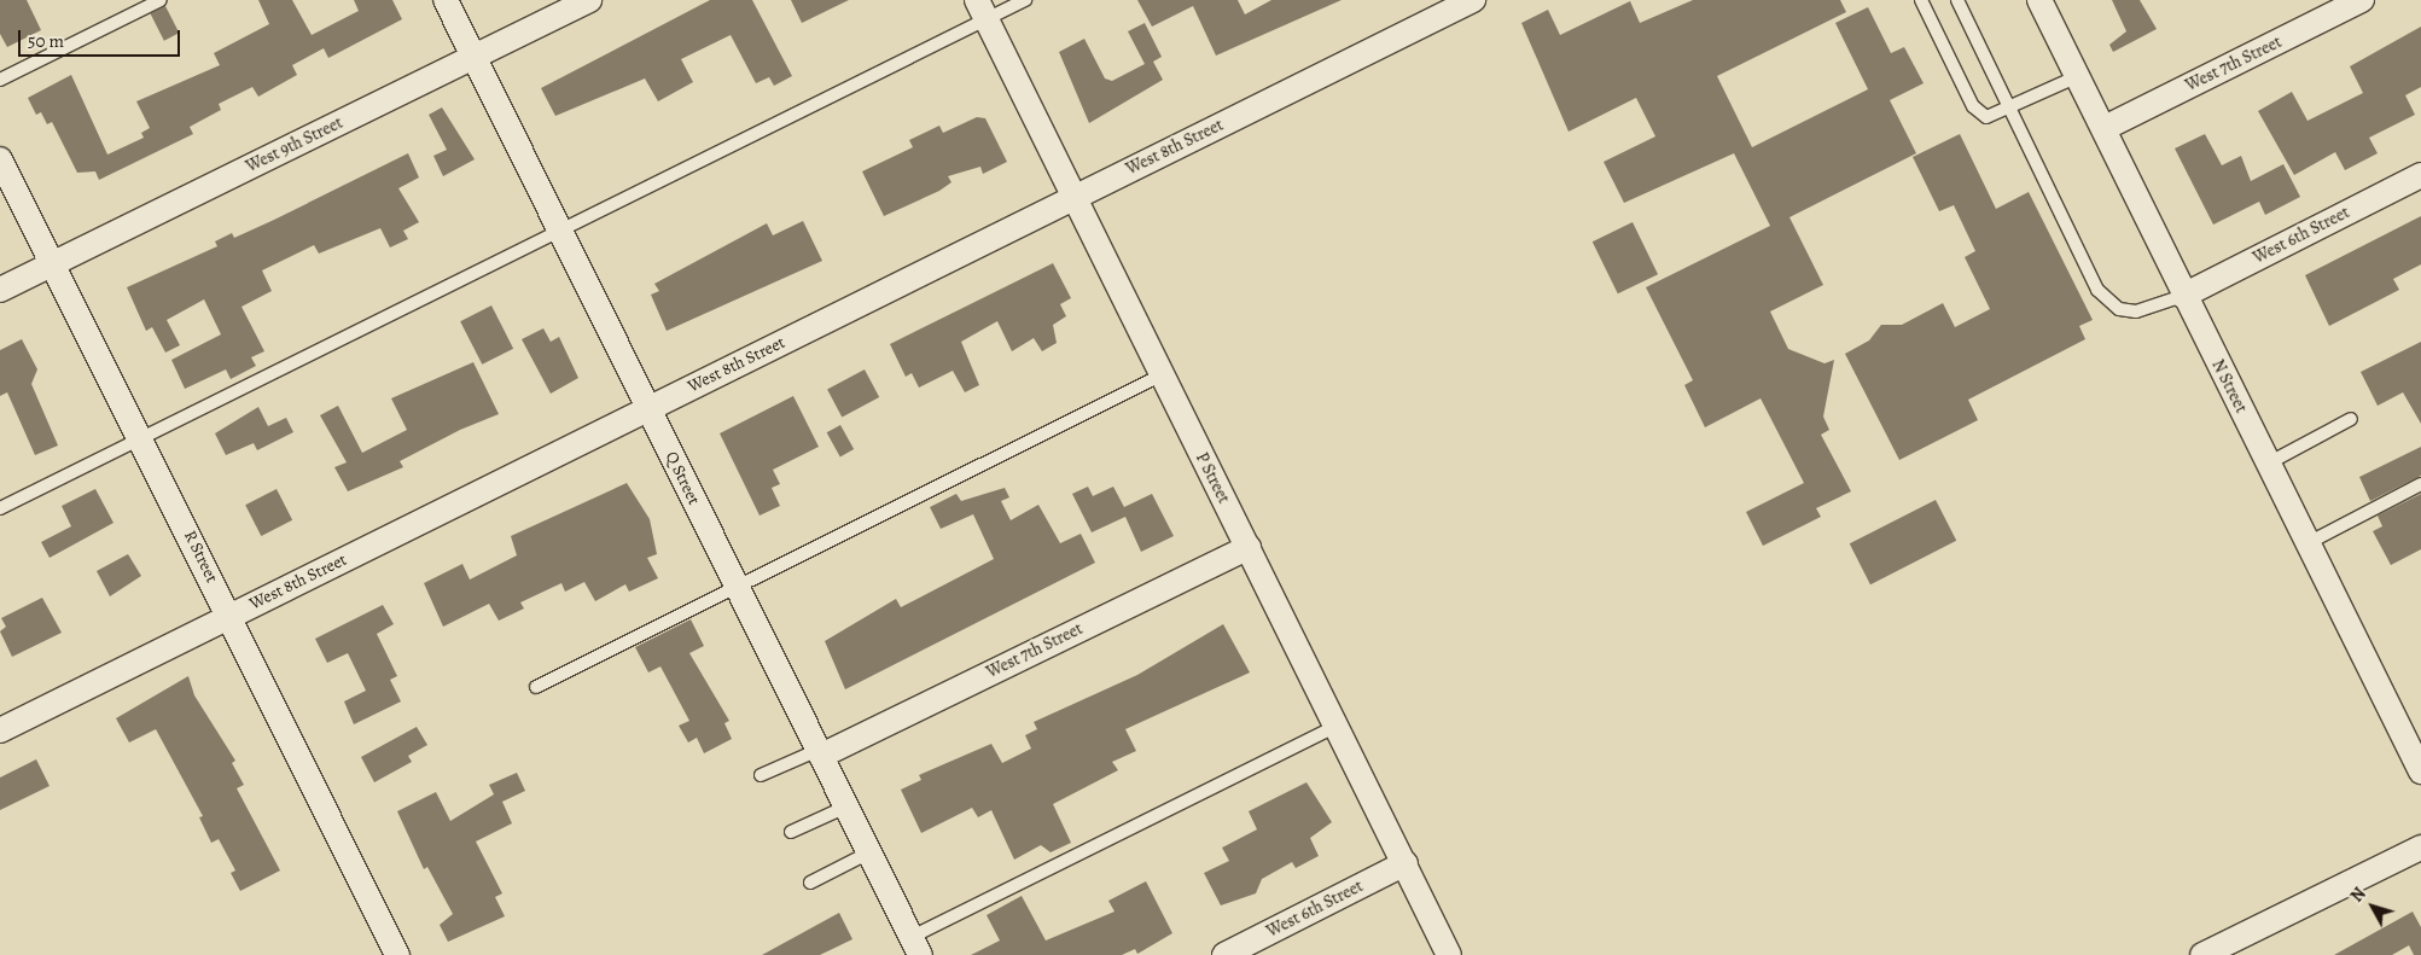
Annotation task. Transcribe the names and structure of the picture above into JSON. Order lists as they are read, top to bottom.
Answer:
{
  "streets": {
    "street": [
      "West 7th Street",
      "West 9th Street",
      "West 8th Street",
      "West 6th Street",
      "N Street",
      "Q Street",
      "P Street",
      "R Street"
    ]
  },
  "crossings": [
    ["West 7th Street", "N Street"],
    ["West 7th Street", "Q Street"],
    ["West 7th Street", "P Street"],
    ["West 9th Street", "Q Street"],
    ["West 9th Street", "R Street"],
    ["West 8th Street", "Q Street"],
    ["West 8th Street", "P Street"],
    ["West 8th Street", "R Street"],
    ["West 6th Street", "N Street"],
    ["West 6th Street", "P Street"]
  ],
  "scale_bar": "50 m",
  "north": "top left"
}
